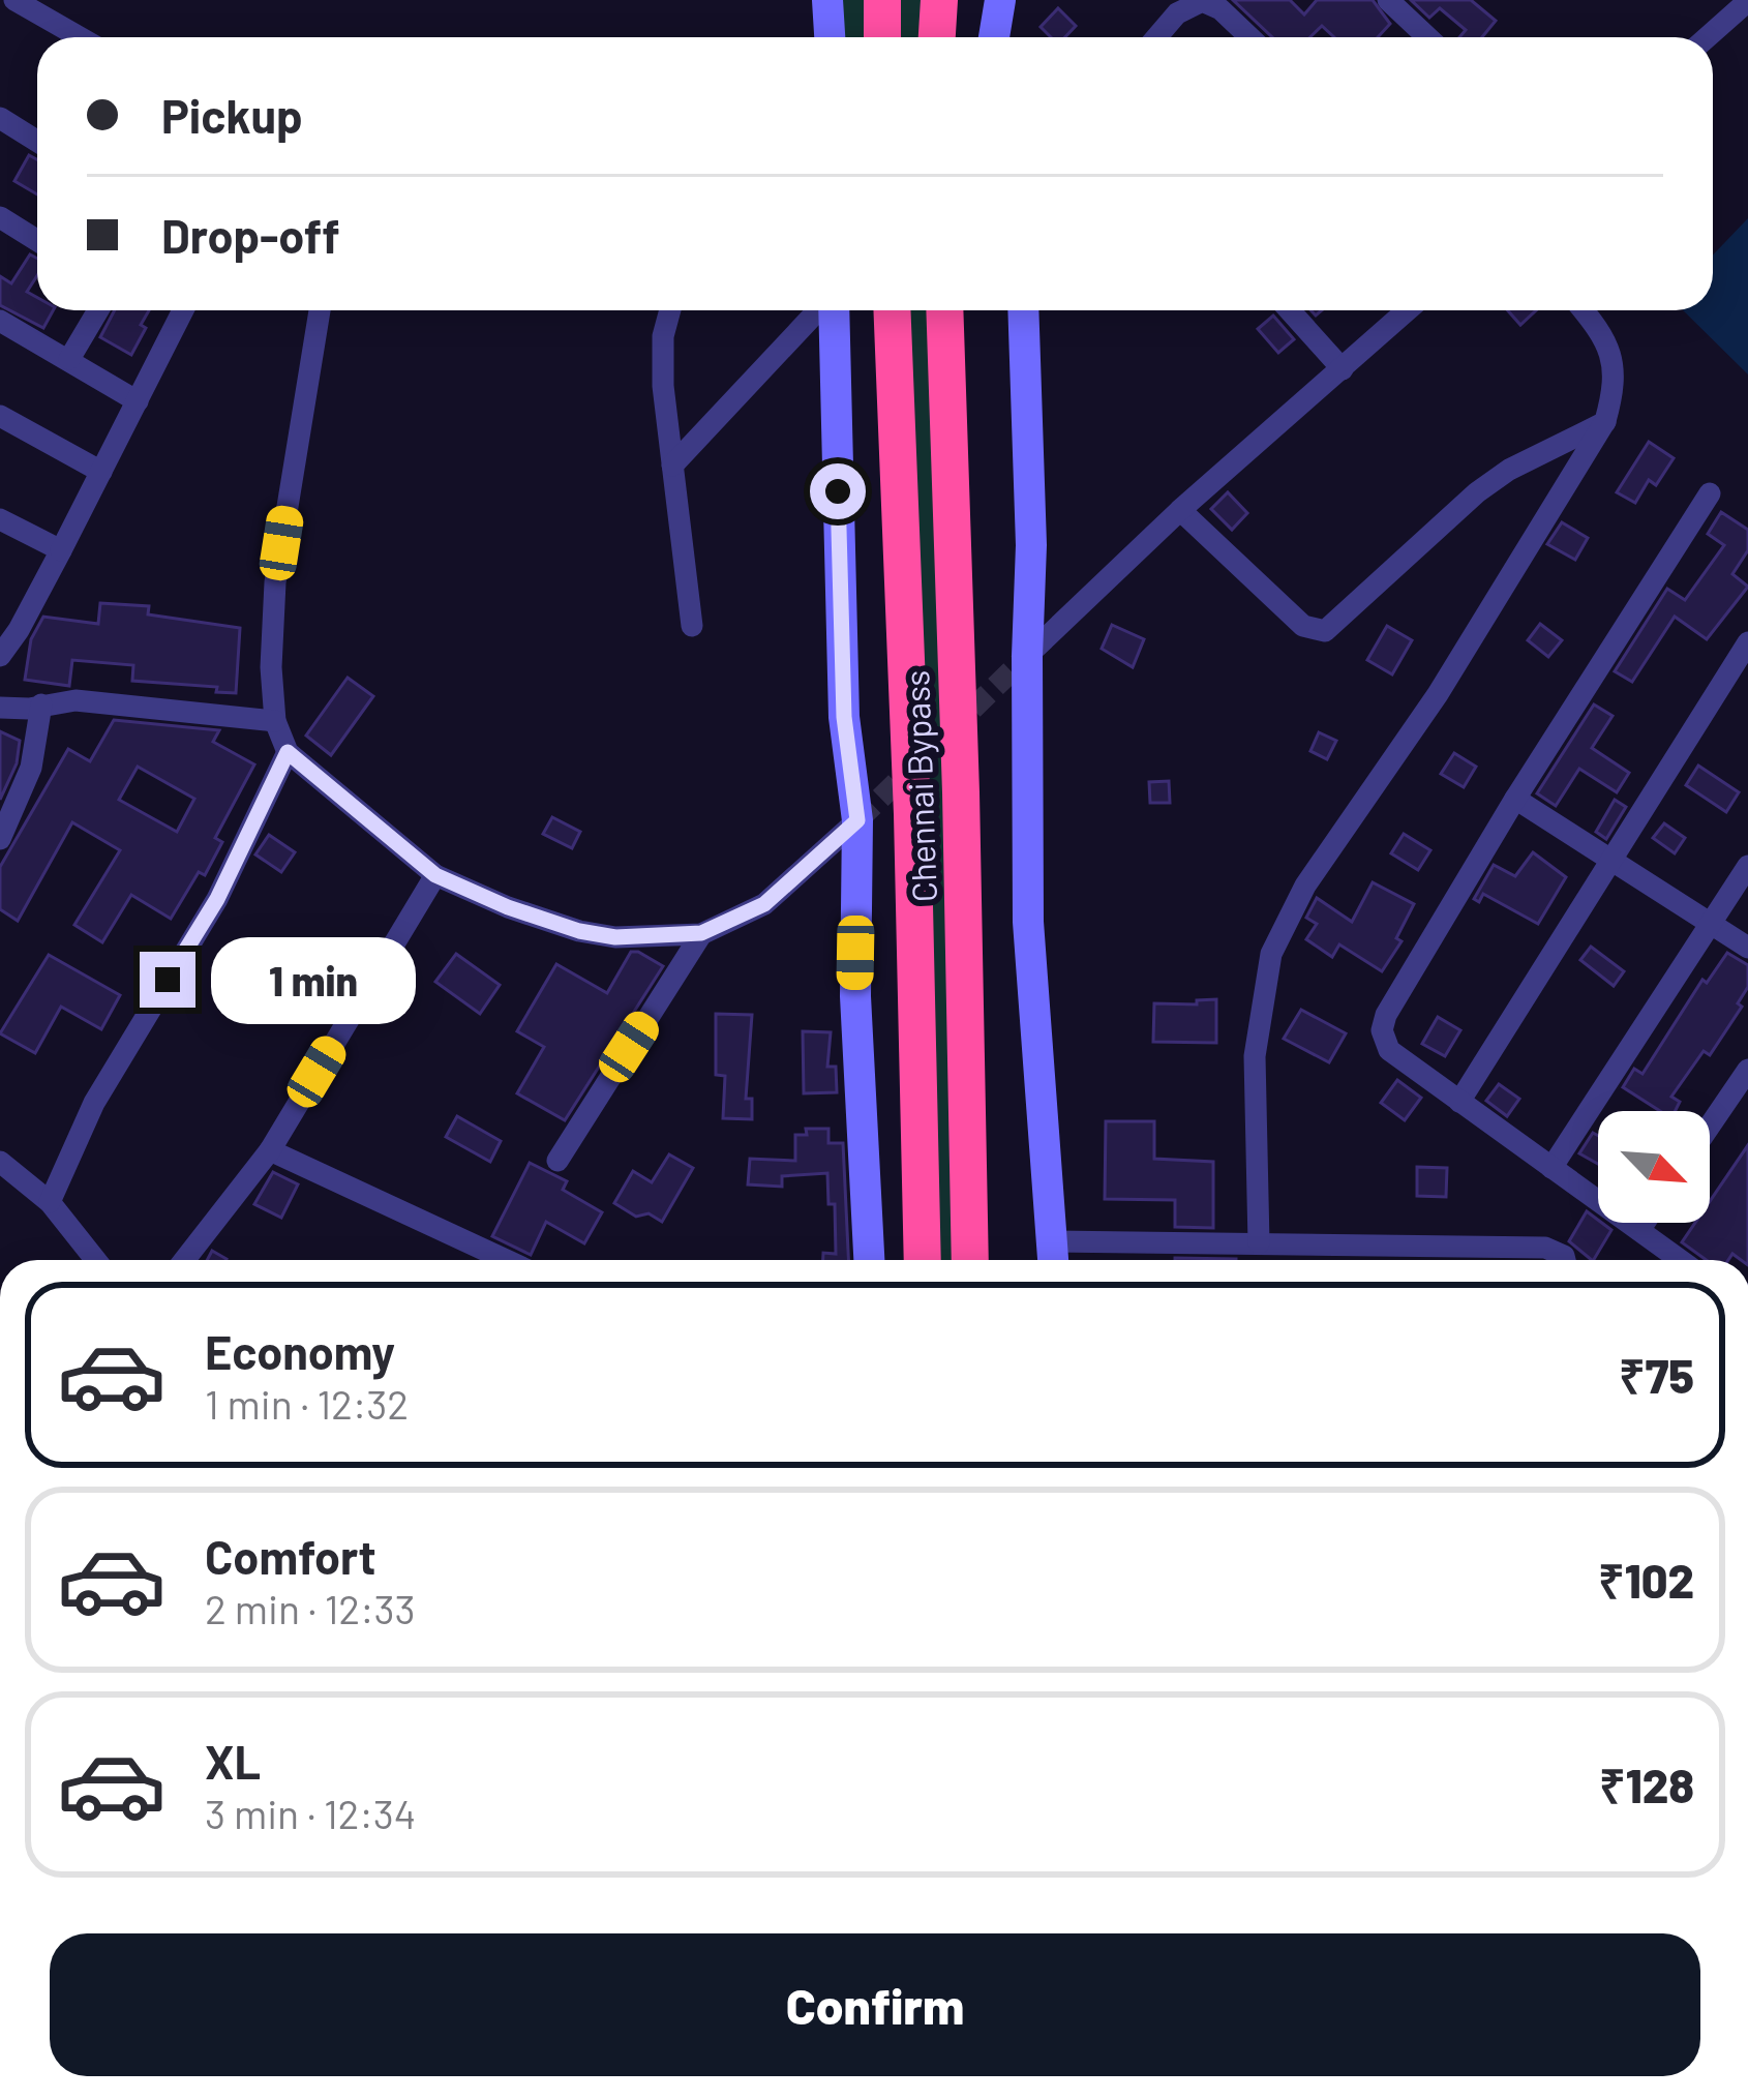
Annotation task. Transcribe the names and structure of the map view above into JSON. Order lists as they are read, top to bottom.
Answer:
{
  "streets": {
    "highway": ["Chennai Bypass"]
  },
  "north": "bottom right",
  "page": {
    "banner": ["Pickup", "Drop-off"],
    "bubble": "1 min",
    "list": [
      {
        "name": "Economy",
        "note": "1 min · 12:32",
        "value": "₹75"
      },
      {
        "name": "Comfort",
        "note": "2 min · 12:33",
        "value": "₹102"
      },
      {
        "name": "XL",
        "note": "3 min · 12:34",
        "value": "₹128"
      }
    ],
    "buttons": "Confirm"
  }
}
